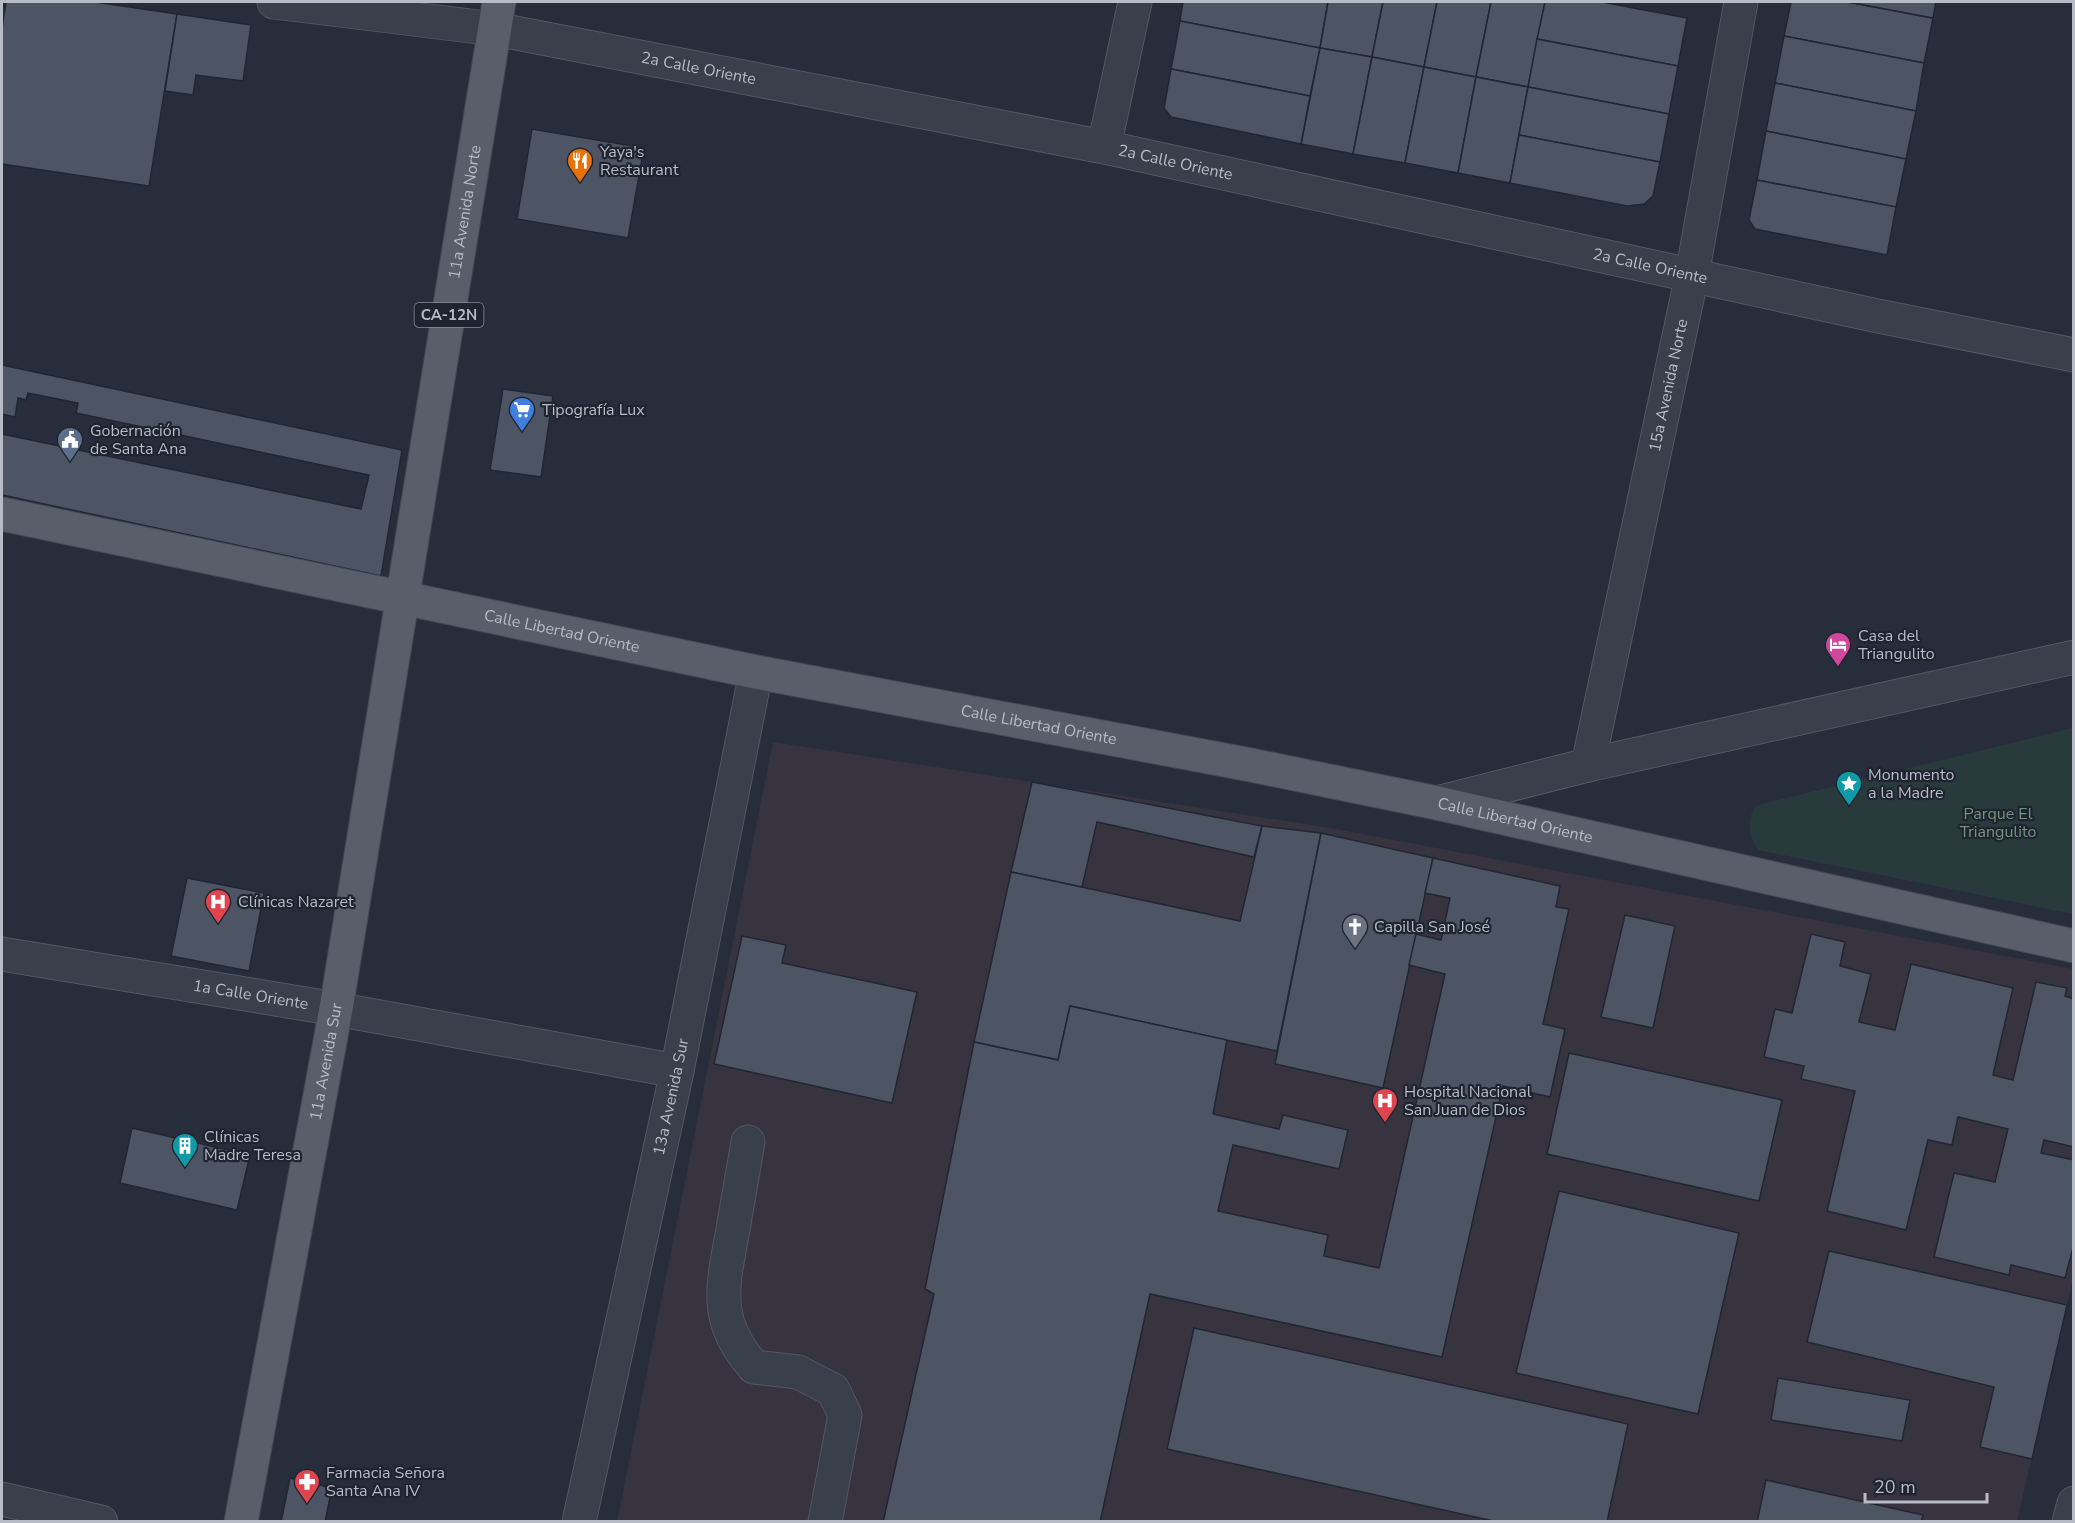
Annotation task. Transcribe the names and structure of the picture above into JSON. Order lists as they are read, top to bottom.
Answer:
{
  "streets": {
    "main road": [
      "11a Avenida Norte",
      "CA-12N",
      "Calle Libertad Oriente",
      "11a Avenida Sur"
    ],
    "street": [
      "2a Calle Oriente",
      "15a Avenida Norte",
      "1a Calle Oriente",
      "13a Avenida Sur"
    ]
  },
  "crossings": [
    ["2a Calle Oriente", "11a Avenida Norte"],
    ["2a Calle Oriente", "15a Avenida Norte"],
    ["11a Avenida Norte", "Calle Libertad Oriente"],
    ["11a Avenida Norte", "11a Avenida Sur"],
    ["Calle Libertad Oriente", "11a Avenida Sur"],
    ["Calle Libertad Oriente", "13a Avenida Sur"],
    ["1a Calle Oriente", "11a Avenida Sur"],
    ["1a Calle Oriente", "13a Avenida Sur"]
  ],
  "parks": ["Parque El Triangulito"],
  "places": {
    "restaurant": ["Yaya's Restaurant"],
    "supermarket": ["Tipografía Lux"],
    "public building": ["Gobernación de Santa Ana"],
    "hotel": ["Casa del Triangulito"],
    "place": ["Monumento a la Madre"],
    "hospital": ["Clínicas Nazaret", "Hospital Nacional San Juan de Dios"],
    "church": ["Capilla San José"],
    "building": ["Clínicas Madre Teresa"],
    "pharmacy": ["Farmacia Señora Santa Ana IV"]
  },
  "scale_bar": "20 m"
}
